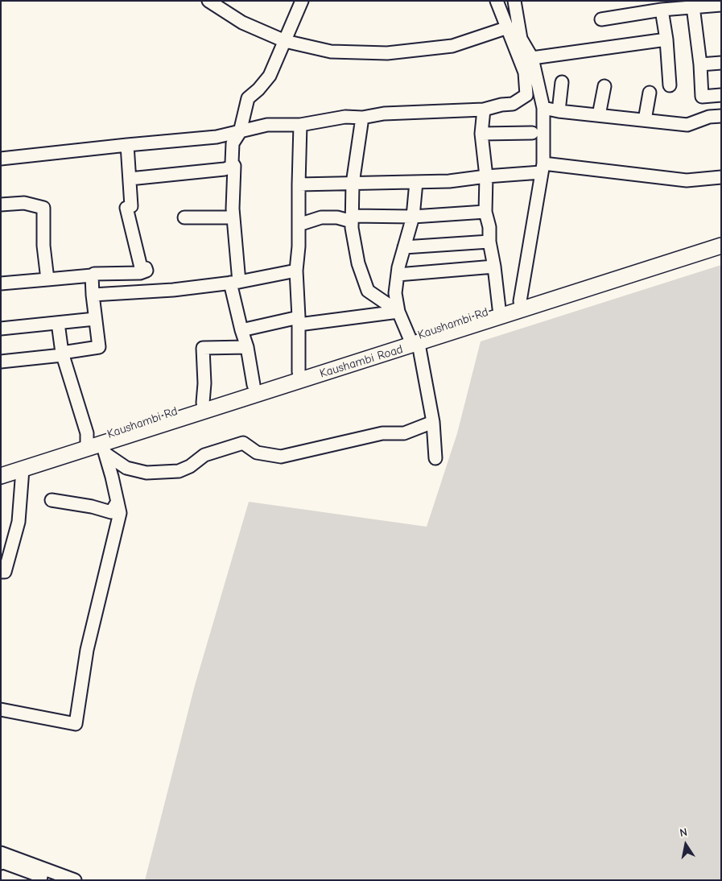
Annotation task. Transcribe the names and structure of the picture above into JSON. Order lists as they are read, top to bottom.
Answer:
{
  "streets": {
    "main road": ["Kaushambi Rd", "Kaushambi Road"]
  },
  "crossings": [
    ["Kaushambi Rd", "Kaushambi Road"]
  ],
  "north": "top"
}
